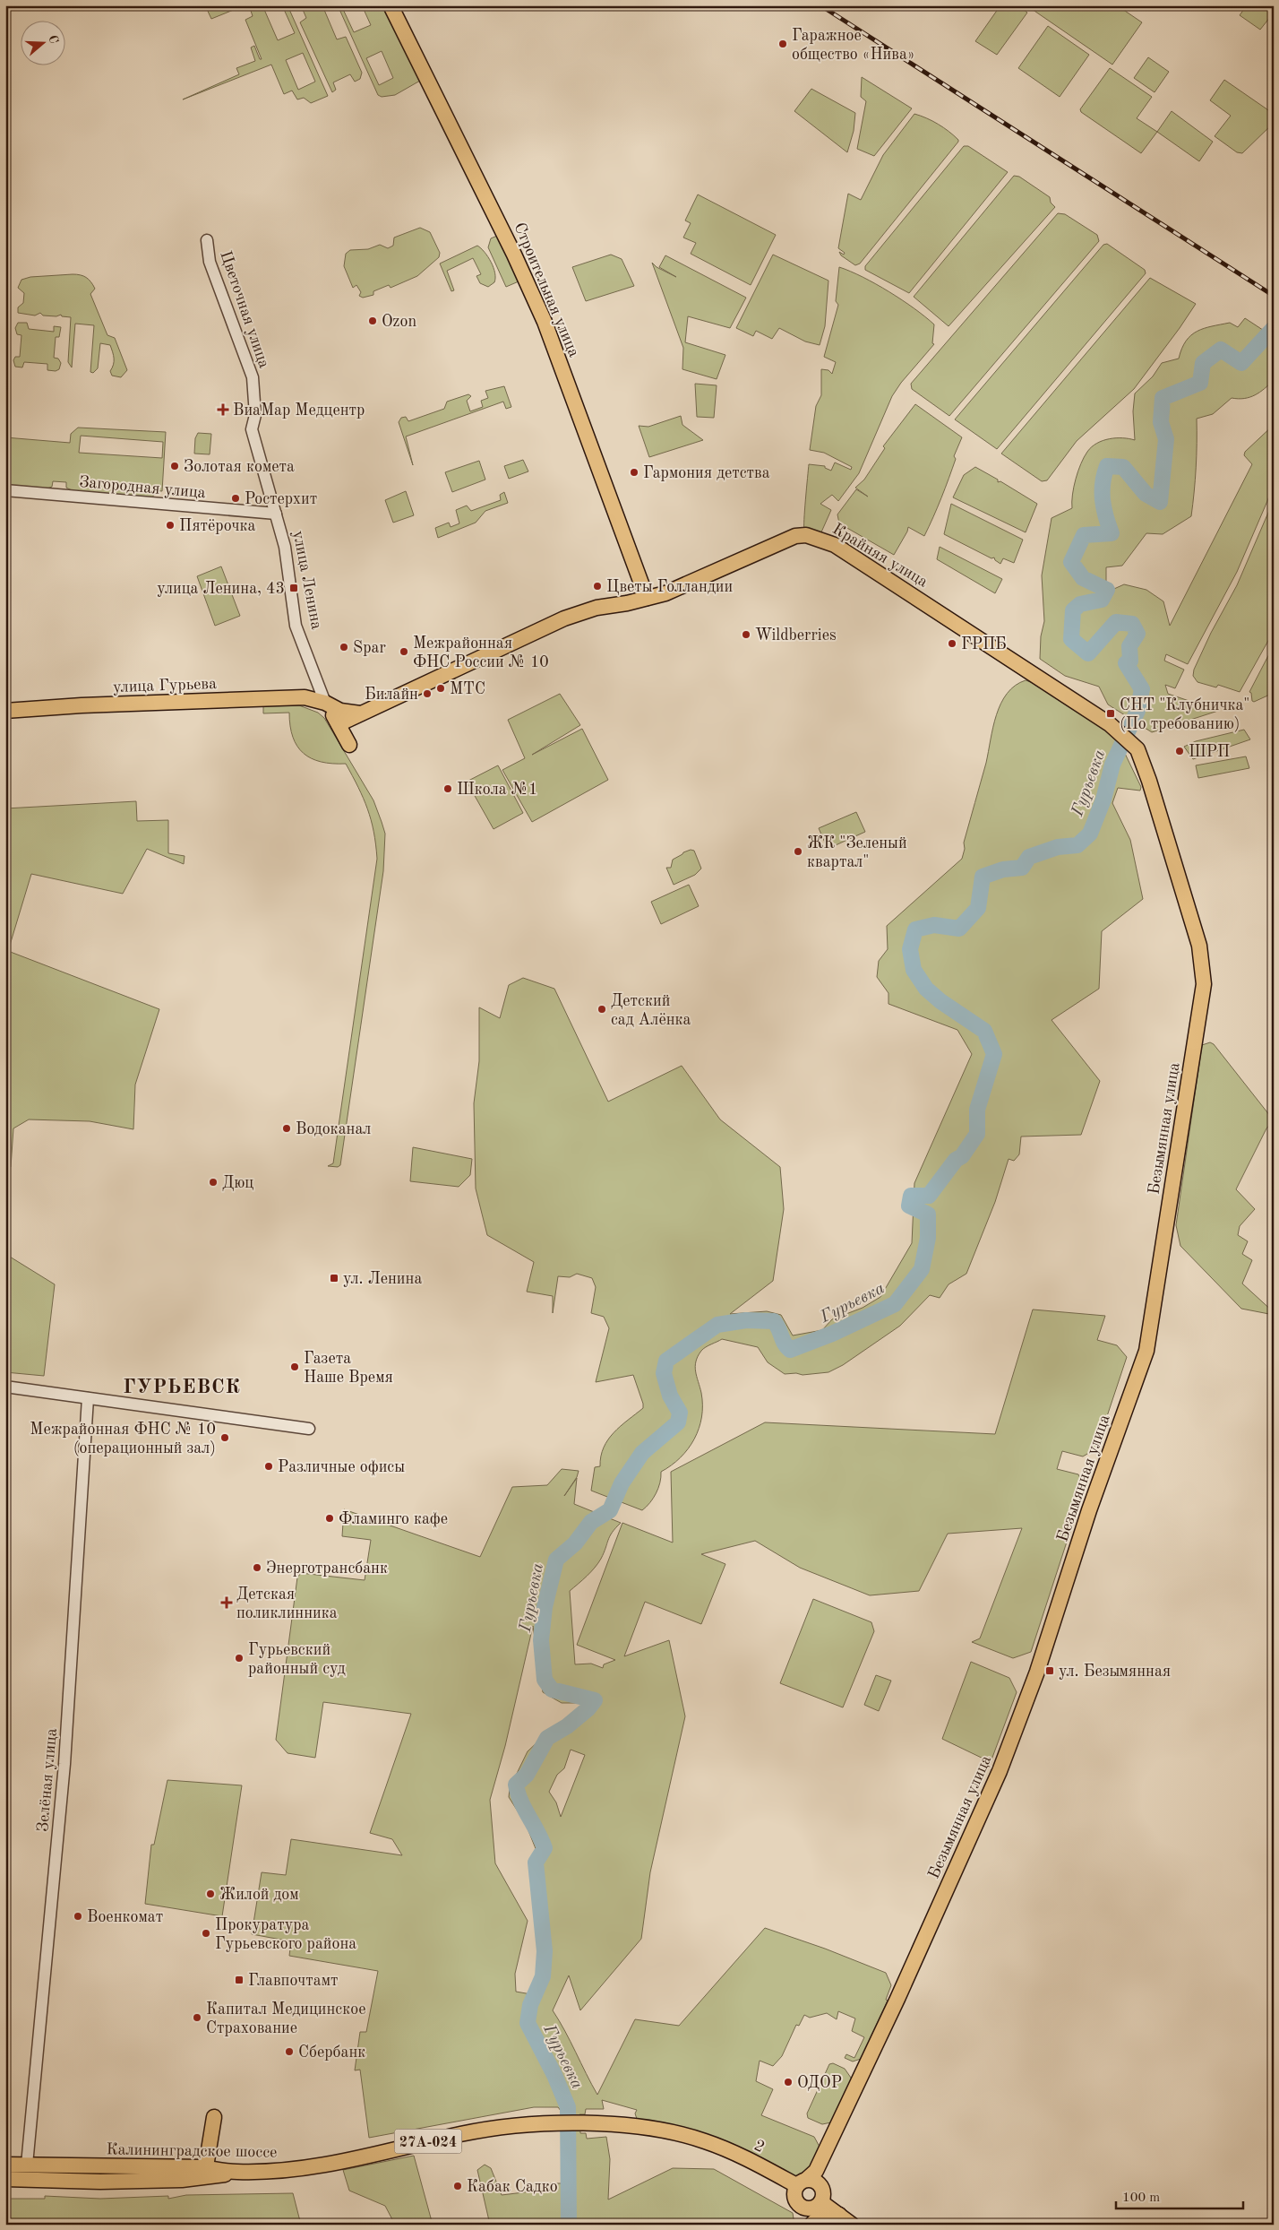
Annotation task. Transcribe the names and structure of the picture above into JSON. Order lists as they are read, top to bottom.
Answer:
{
  "streets": {
    "main road": [
      "Строительная улица",
      "Крайняя улица",
      "улица Ленина",
      "улица Гурьева",
      "Безымянная улица",
      "27А-024",
      "2",
      "Калининградское шоссе"
    ],
    "street": ["Цветочная улица", "Загородная улица", "Зелёная улица"]
  },
  "crossings": [
    ["Строительная улица", "Крайняя улица"],
    ["Цветочная улица", "улица Ленина"],
    ["Загородная улица", "улица Ленина"],
    ["Крайняя улица", "улица Ленина"],
    ["Крайняя улица", "улица Гурьева"],
    ["Крайняя улица", "Безымянная улица"],
    ["улица Ленина", "улица Гурьева"],
    ["Безымянная улица", "2"],
    ["Зелёная улица", "Калининградское шоссе"],
    ["27А-024", "Калининградское шоссе"],
    ["2", "Калининградское шоссе"]
  ],
  "districts": ["ГУРЬЕВСК"],
  "water": ["Гурьевка"],
  "places": {
    "other": [
      "Гаражное общество «Нива»",
      "Ozon",
      "Золотая комета",
      "Гармония детства",
      "Ростерхит",
      "Пятёрочка",
      "Цветы Голландии",
      "Wildberries",
      "ГРПБ",
      "Spar",
      "Межрайонная ФНС России № 10",
      "МТС",
      "Билайн",
      "ШРП",
      "Школа №1",
      "ЖК \"Зеленый квартал\"",
      "Детский сад Алёнка",
      "Водоканал",
      "Дюц",
      "Газета Наше Время",
      "Межрайонная ФНС № 10 (операционный зал)",
      "Различные офисы",
      "Фламинго кафе",
      "Энерготрансбанк",
      "Гурьевский районный суд",
      "Жилой дом",
      "Военкомат",
      "Прокуратура Гурьевского района",
      "Капитал Медицинское Страхование",
      "Сбербанк",
      "ОДОР",
      "Кабак Садко"
    ],
    "health": ["ВиаМар Медцентр", "Детская поликлинника"],
    "transit": [
      "улица Ленина, 43",
      "СНТ \"Клубничка\" (По требованию)",
      "ул. Ленина",
      "ул. Безымянная",
      "Главпочтамт"
    ]
  },
  "scale_bar": "100 m",
  "north": "right"
}
